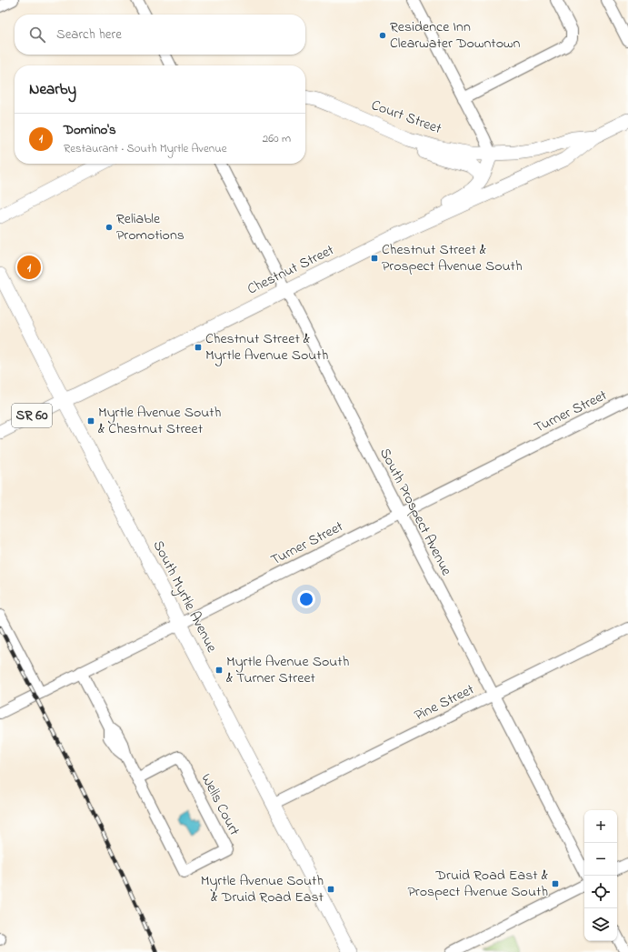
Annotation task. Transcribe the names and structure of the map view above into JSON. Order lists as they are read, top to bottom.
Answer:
{
  "streets": {
    "main road": [
      "Court Street",
      "Chestnut Street",
      "SR 60",
      "South Myrtle Avenue"
    ],
    "street": [
      "Turner Street",
      "South Prospect Avenue",
      "Pine Street",
      "Wells Court"
    ]
  },
  "crossings": [
    ["Court Street", "Chestnut Street"],
    ["Chestnut Street", "South Prospect Avenue"],
    ["Chestnut Street", "South Myrtle Avenue"],
    ["Turner Street", "South Prospect Avenue"],
    ["Turner Street", "South Myrtle Avenue"],
    ["Turner Street", "Wells Court"],
    ["South Prospect Avenue", "Pine Street"],
    ["South Myrtle Avenue", "Pine Street"]
  ],
  "places": {
    "other": ["Residence Inn Clearwater Downtown", "Reliable Promotions"],
    "transit": [
      "Chestnut Street & Prospect Avenue South",
      "Chestnut Street & Myrtle Avenue South",
      "Myrtle Avenue South & Chestnut Street",
      "Myrtle Avenue South & Turner Street",
      "Druid Road East & Prospect Avenue South",
      "Myrtle Avenue South & Druid Road East"
    ]
  },
  "page": {
    "search": "Search here",
    "heading": "Nearby",
    "list": [
      {
        "mark": "1",
        "name": "Domino's",
        "note": "Restaurant · South Myrtle Avenue",
        "value": "260 m"
      }
    ],
    "pins": "1",
    "map_buttons": ["+", "−"]
  }
}
